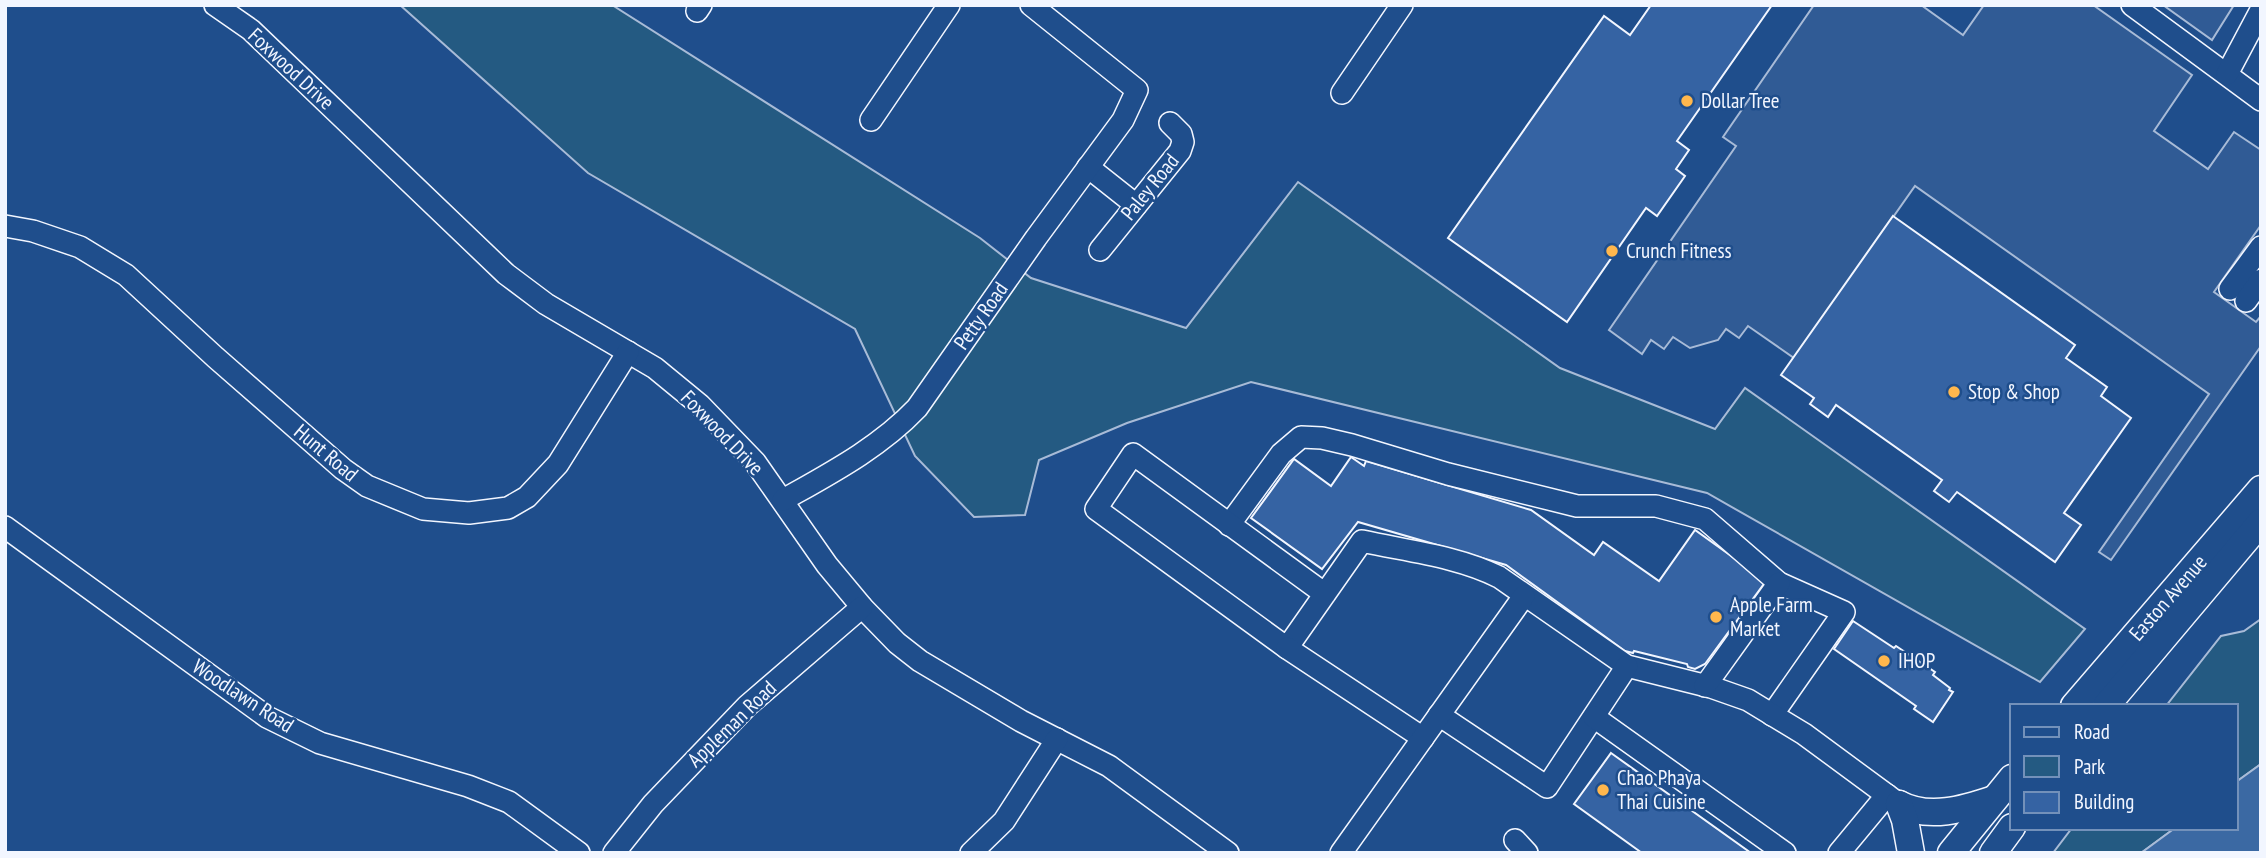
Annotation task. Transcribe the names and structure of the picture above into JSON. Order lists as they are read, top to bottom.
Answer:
{
  "streets": {
    "main road": ["Easton Avenue"],
    "street": [
      "Foxwood Drive",
      "Paley Road",
      "Petty Road",
      "Hunt Road",
      "Woodlawn Road",
      "Appleman Road"
    ]
  },
  "crossings": [
    ["Foxwood Drive", "Petty Road"],
    ["Foxwood Drive", "Hunt Road"],
    ["Foxwood Drive", "Appleman Road"]
  ],
  "places": [
    "Dollar Tree",
    "Crunch Fitness",
    "Stop & Shop",
    "Apple Farm Market",
    "IHOP",
    "Chao Phaya Thai Cuisine"
  ],
  "legend": ["Road", "Park", "Building"]
}
